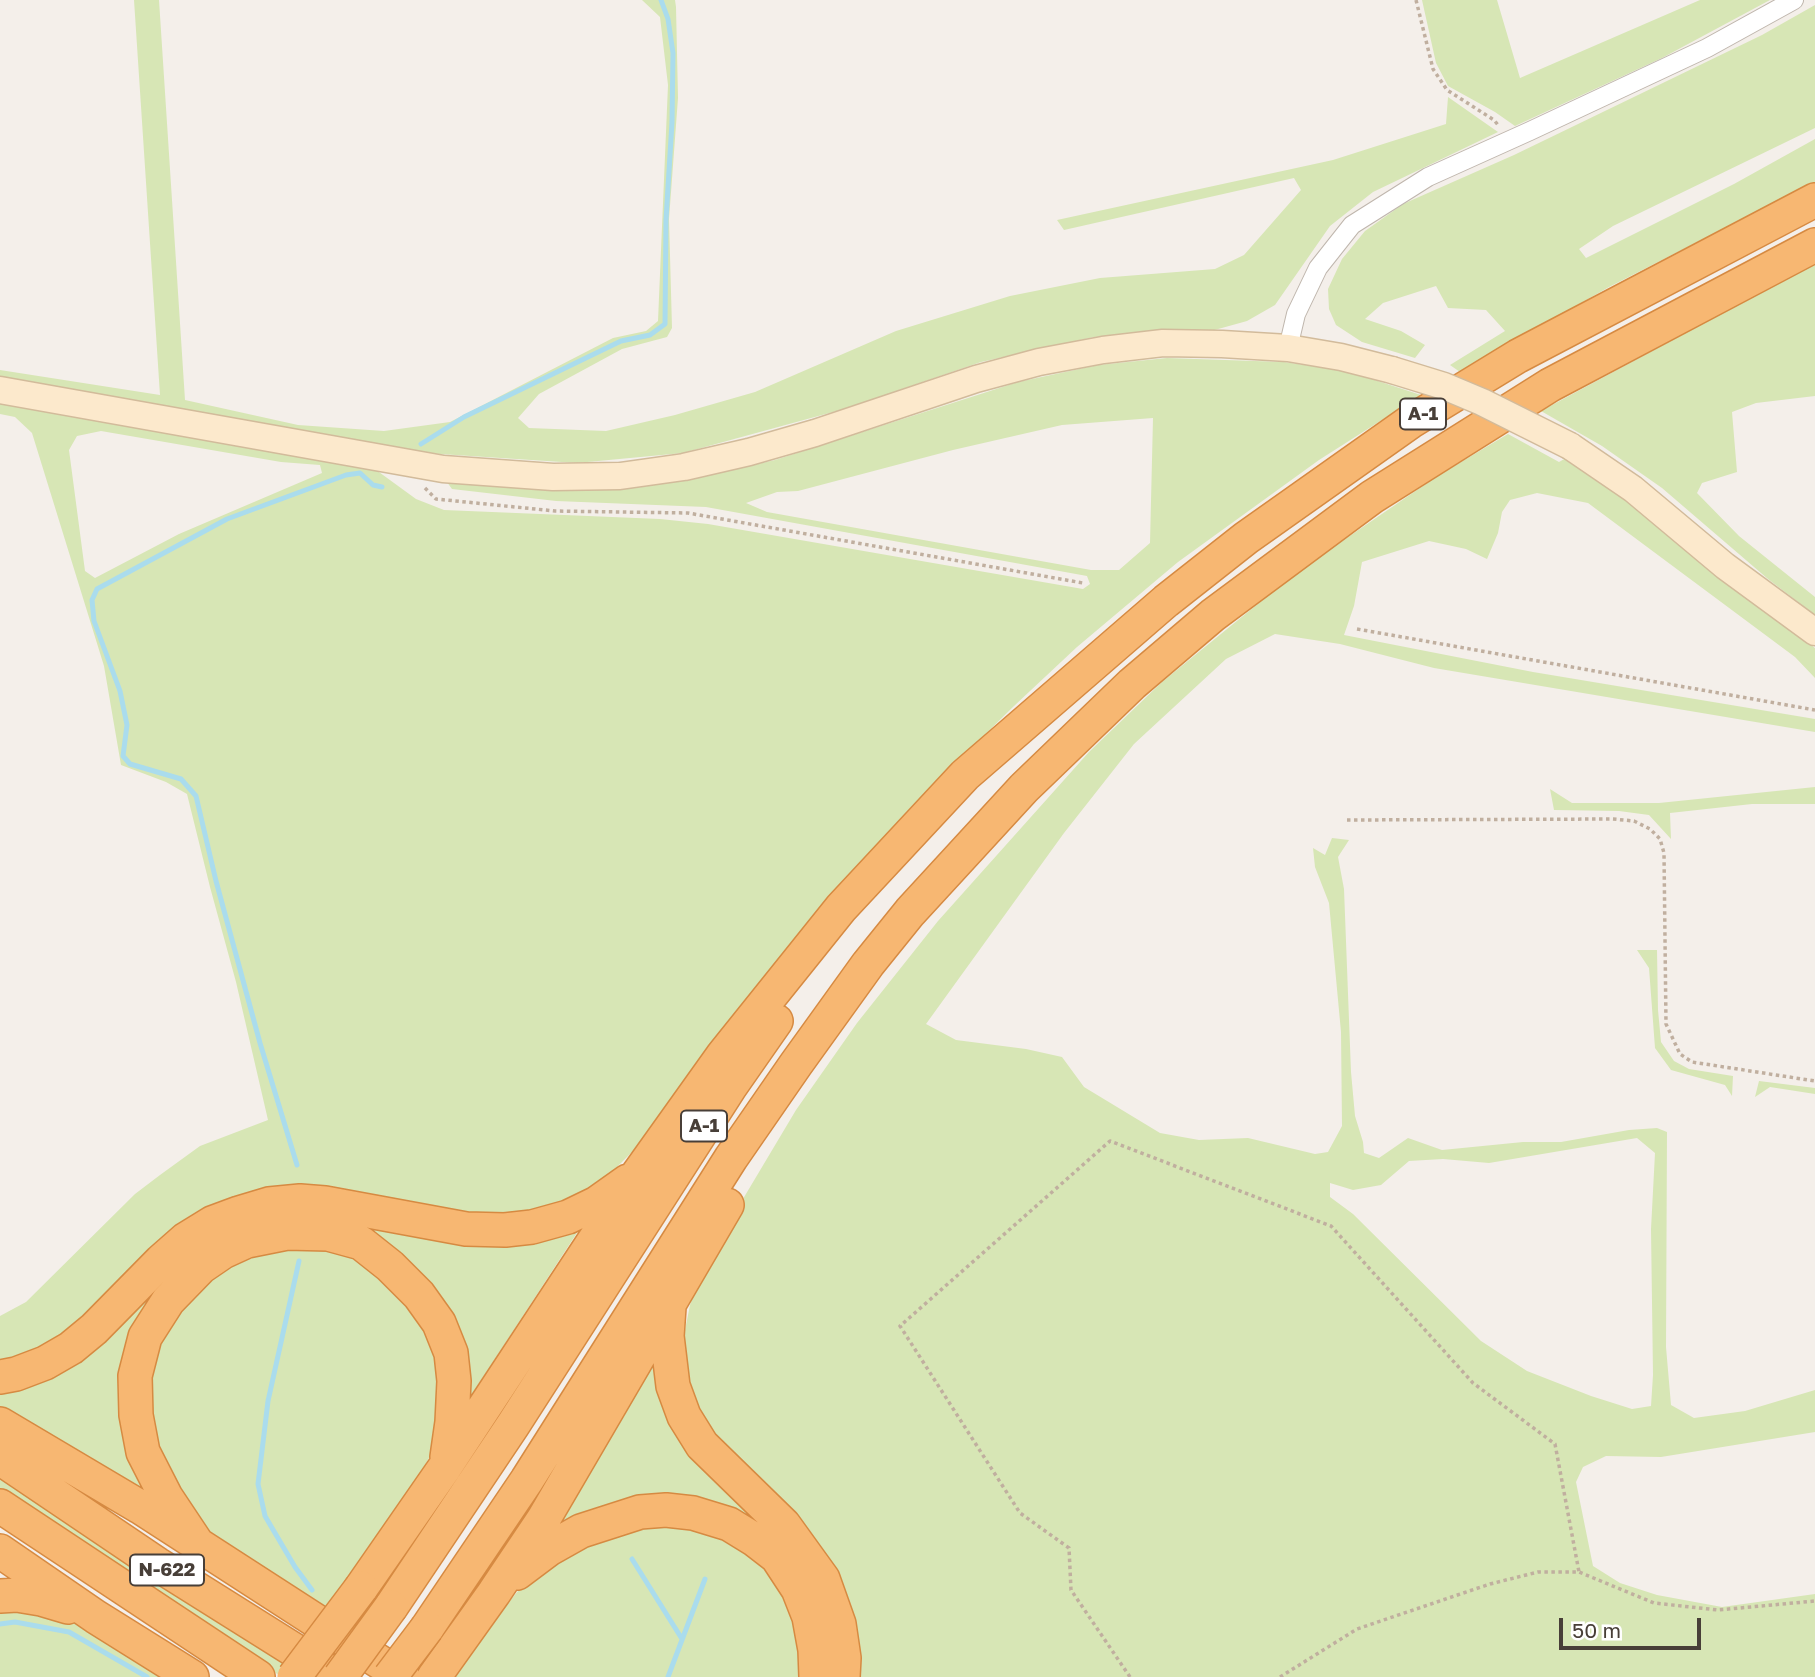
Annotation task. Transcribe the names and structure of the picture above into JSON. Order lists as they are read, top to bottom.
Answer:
{
  "streets": {
    "highway": ["A-1", "N-622"]
  },
  "crossings": [
    ["A-1", "N-622"]
  ],
  "scale_bar": "50 m"
}
